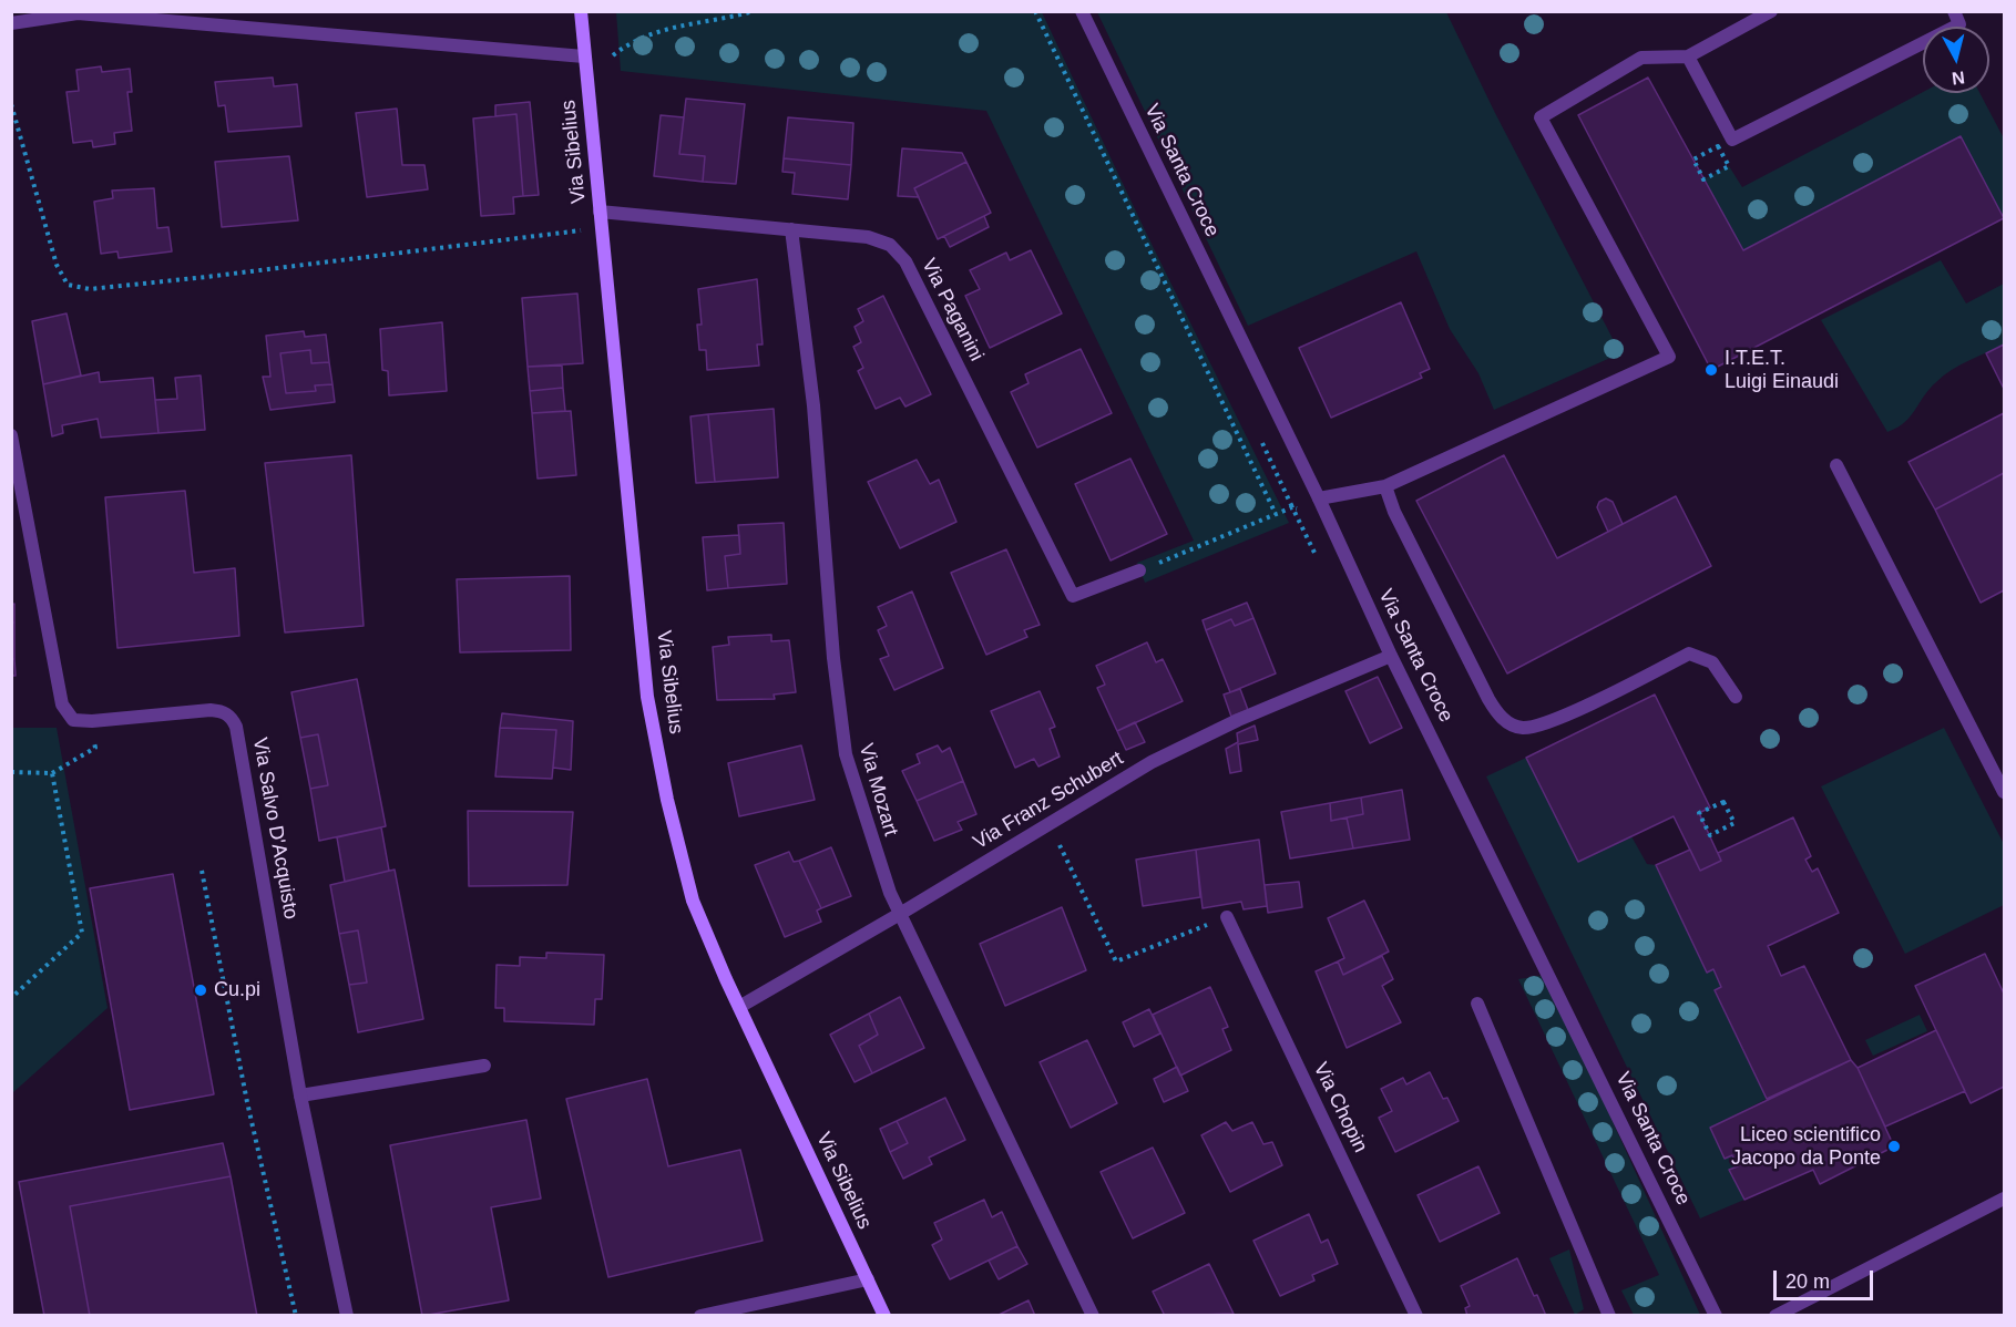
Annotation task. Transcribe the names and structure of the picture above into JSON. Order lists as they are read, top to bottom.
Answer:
{
  "streets": {
    "street": [
      "Via Sibelius",
      "Via Santa Croce",
      "Via Paganini",
      "Via Mozart",
      "Via Franz Schubert",
      "Via Salvo D'Acquisto",
      "Via Chopin"
    ]
  },
  "crossings": [
    ["Via Sibelius", "Via Paganini"],
    ["Via Sibelius", "Via Franz Schubert"],
    ["Via Santa Croce", "Via Franz Schubert"],
    ["Via Paganini", "Via Mozart"],
    ["Via Mozart", "Via Franz Schubert"]
  ],
  "places": ["I.T.E.T. Luigi Einaudi", "Cu.pi", "Liceo scientifico Jacopo da Ponte"],
  "scale_bar": "20 m",
  "north": "bottom"
}
